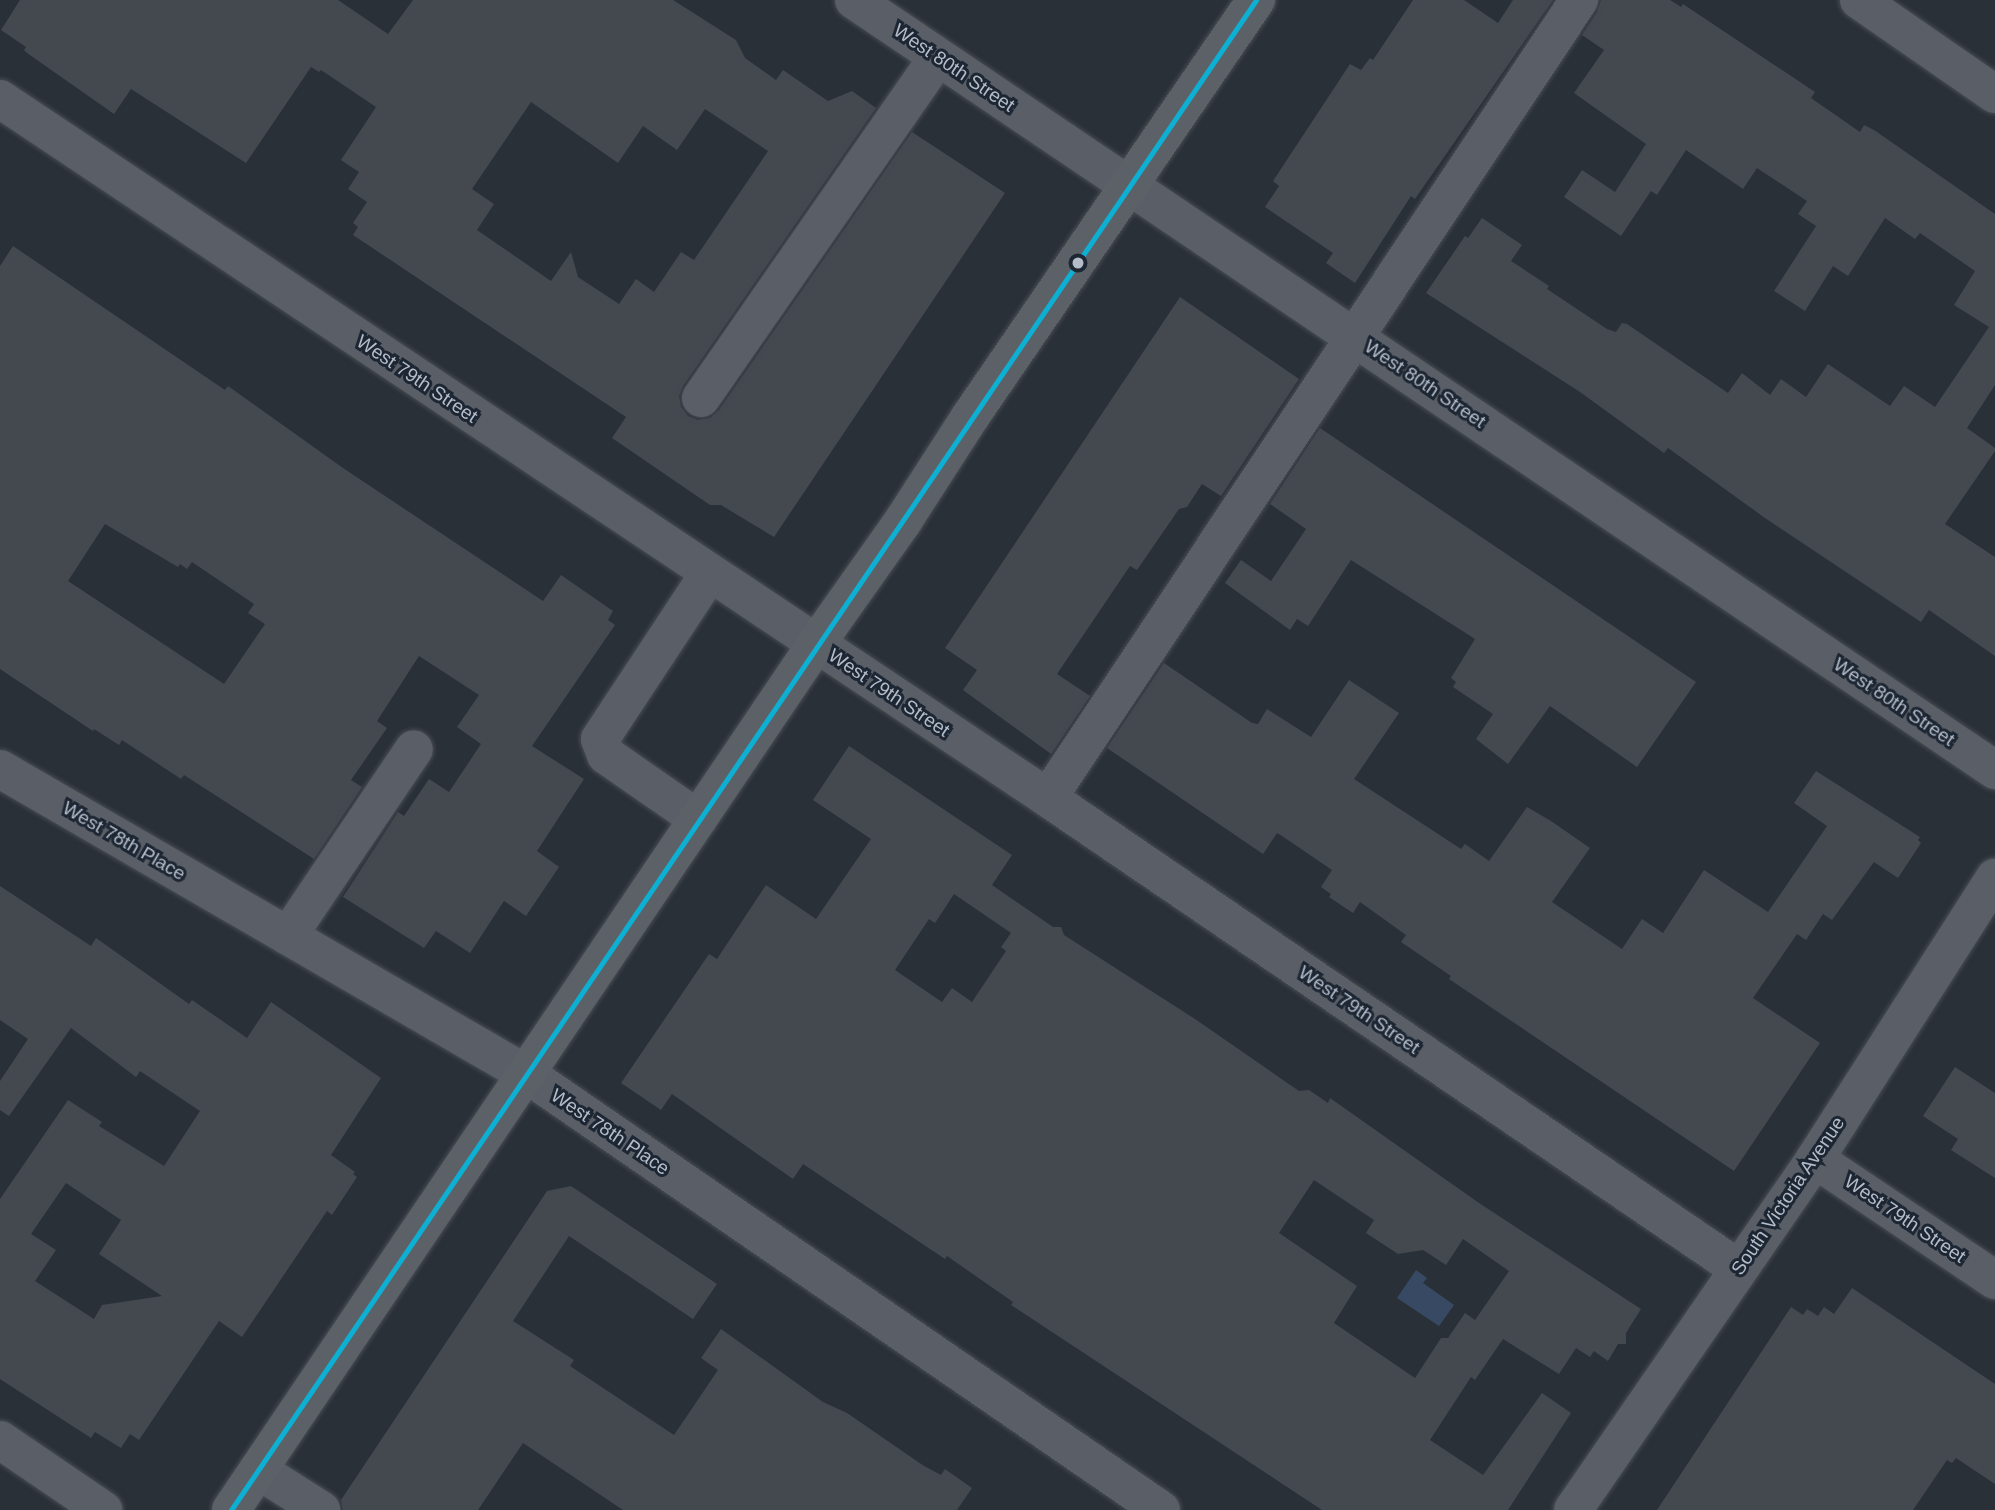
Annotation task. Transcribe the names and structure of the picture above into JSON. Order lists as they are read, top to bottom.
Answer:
{
  "streets": {
    "street": [
      "West 80th Street",
      "West 79th Street",
      "West 78th Place",
      "South Victoria Avenue"
    ]
  },
  "crossings": [
    ["West 79th Street", "South Victoria Avenue"]
  ]
}
